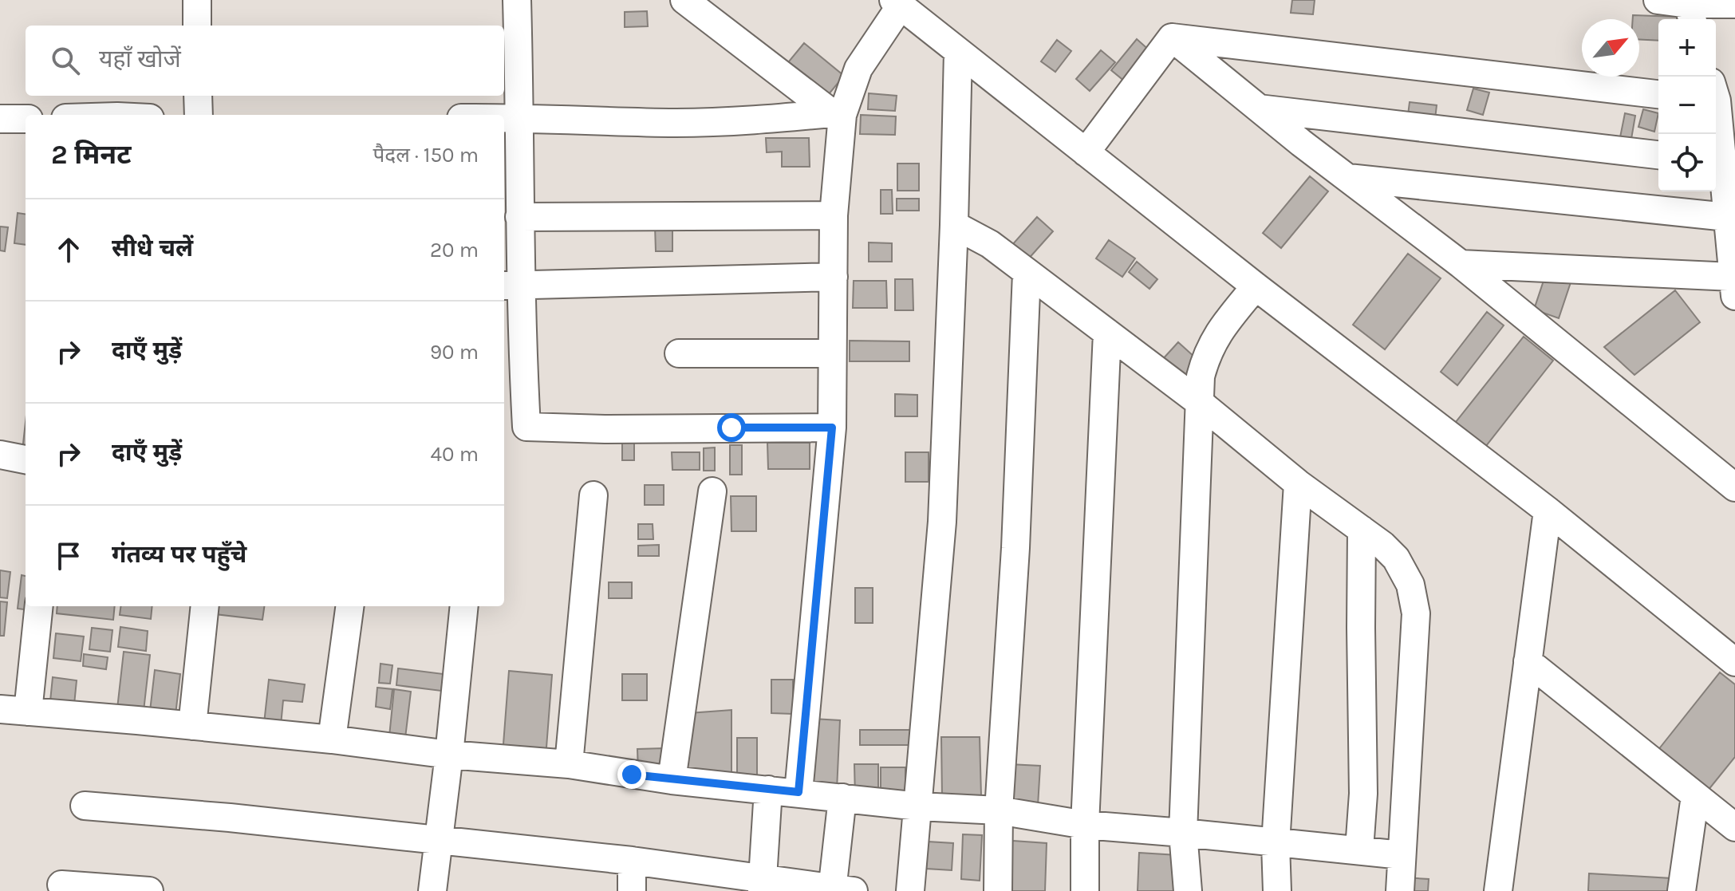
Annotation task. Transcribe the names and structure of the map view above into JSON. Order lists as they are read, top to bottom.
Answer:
{
  "north": "top right",
  "page": {
    "map_buttons": ["+", "−"],
    "search": "यहाँ खोजें",
    "heading": ["2 मिनट", "पैदल · 150 m"],
    "list": [
      ["सीधे चलें", "20 m"],
      ["दाएँ मुड़ें", "90 m"],
      ["दाएँ मुड़ें", "40 m"],
      "गंतव्य पर पहुँचे"
    ]
  }
}
